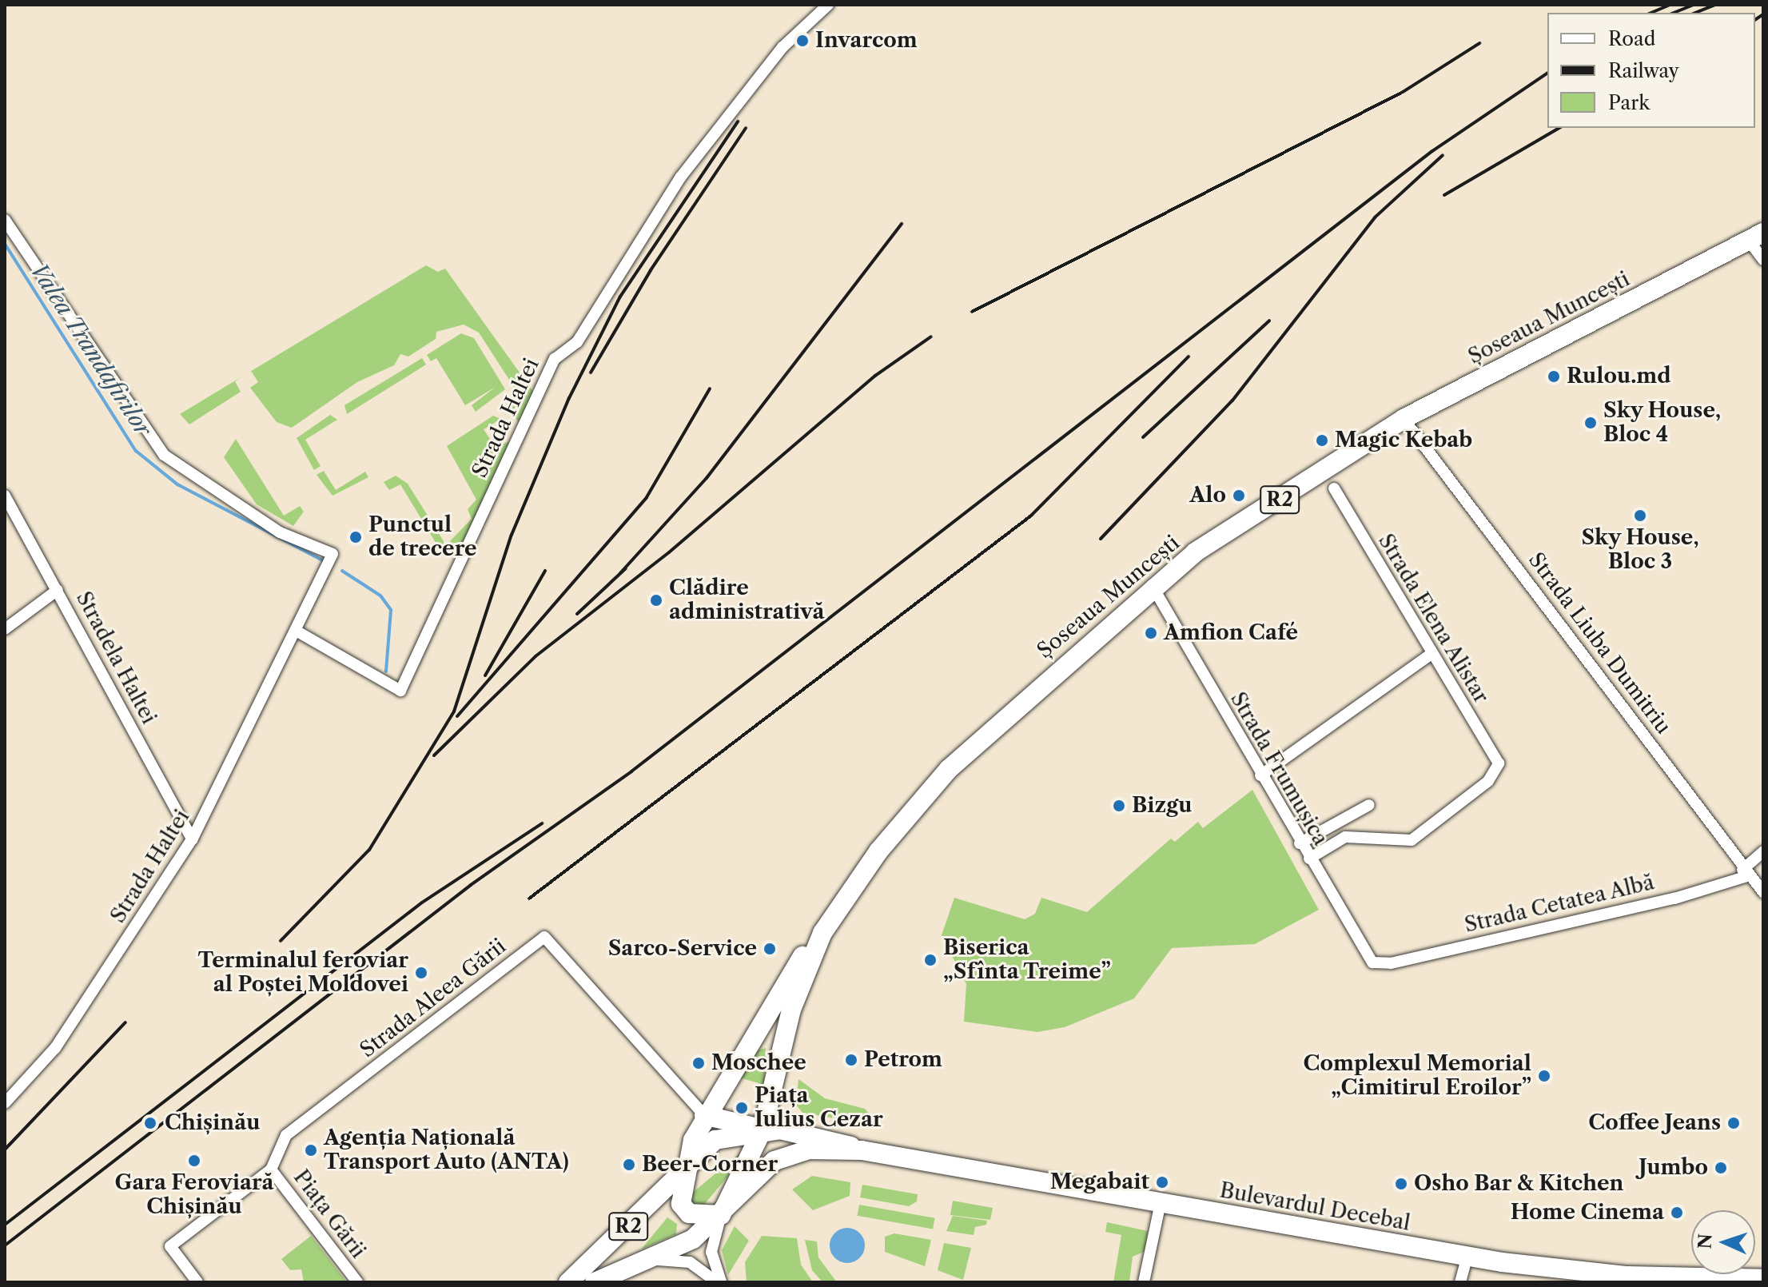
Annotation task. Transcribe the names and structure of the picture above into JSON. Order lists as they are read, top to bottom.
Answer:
{
  "streets": {
    "main road": ["Șoseaua Muncești", "R2", "Bulevardul Decebal"],
    "street": [
      "Strada Haltei",
      "Strada Elena Alistar",
      "Strada Liuba Dumitriu",
      "Stradela Haltei",
      "Strada Frumușica",
      "Strada Cetatea Albă",
      "Strada Aleea Gării",
      "Piața Gării"
    ]
  },
  "crossings": [
    ["Șoseaua Muncești", "R2"],
    ["Șoseaua Muncești", "Strada Liuba Dumitriu"],
    ["Șoseaua Muncești", "Strada Frumușica"],
    ["Șoseaua Muncești", "Strada Aleea Gării"],
    ["Șoseaua Muncești", "Bulevardul Decebal"],
    ["Strada Haltei", "Stradela Haltei"],
    ["R2", "Bulevardul Decebal"],
    ["Strada Elena Alistar", "Strada Frumușica"],
    ["Strada Liuba Dumitriu", "Strada Cetatea Albă"],
    ["Strada Frumușica", "Strada Cetatea Albă"],
    ["Strada Aleea Gării", "Piața Gării"]
  ],
  "water": ["Valea Trandafirilor"],
  "places": [
    "Invarcom",
    "Rulou.md",
    "Sky House, Bloc 4",
    "Magic Kebab",
    "Alo",
    "Sky House, Bloc 3",
    "Punctul de trecere",
    "Clădire administrativă",
    "Amfion Café",
    "Bizgu",
    "Sarco-Service",
    "Biserica „Sfînta Treime”",
    "Terminalul feroviar al Poștei Moldovei",
    "Petrom",
    "Moschee",
    "Complexul Memorial „Cimitirul Eroilor”",
    "Piața Iulius Cezar",
    "Chișinău",
    "Coffee Jeans",
    "Agenția Națională Transport Auto (ANTA)",
    "Gara Feroviară Chișinău",
    "Beer-Corner",
    "Jumbo",
    "Megabait",
    "Osho Bar & Kitchen",
    "Home Cinema"
  ],
  "legend": ["Road", "Railway", "Park"],
  "north": "left"
}
